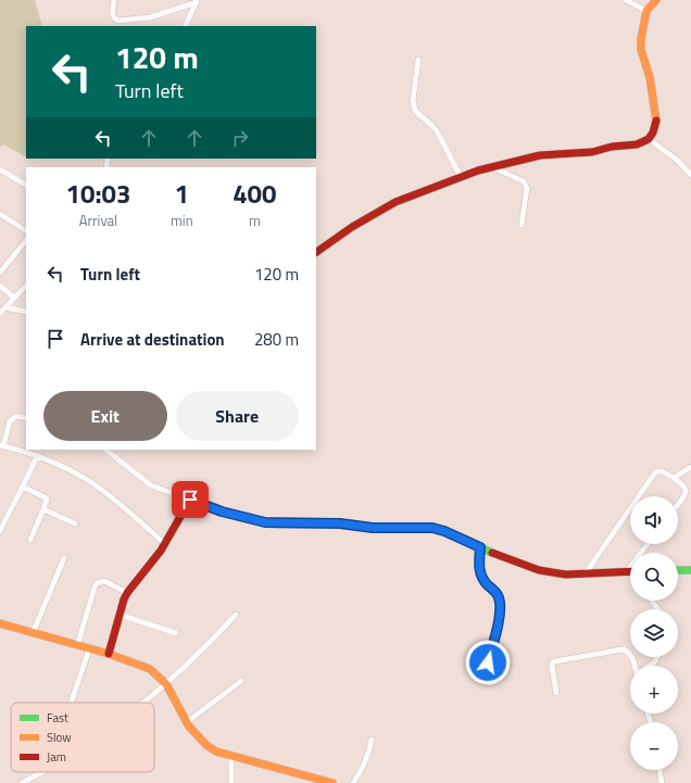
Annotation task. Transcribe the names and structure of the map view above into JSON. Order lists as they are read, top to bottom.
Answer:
{
  "legend": ["Fast", "Slow", "Jam"],
  "page": {
    "turn": ["120 m", "Turn left"],
    "eta": [
      "10:03",
      "Arrival",
      "1",
      "min",
      "400",
      "m"
    ],
    "list": [
      {
        "name": "Turn left",
        "value": "120 m"
      },
      {
        "name": "Arrive at destination",
        "value": "280 m"
      }
    ],
    "buttons": ["Exit", "Share"],
    "map_buttons": ["+", "−"]
  }
}
